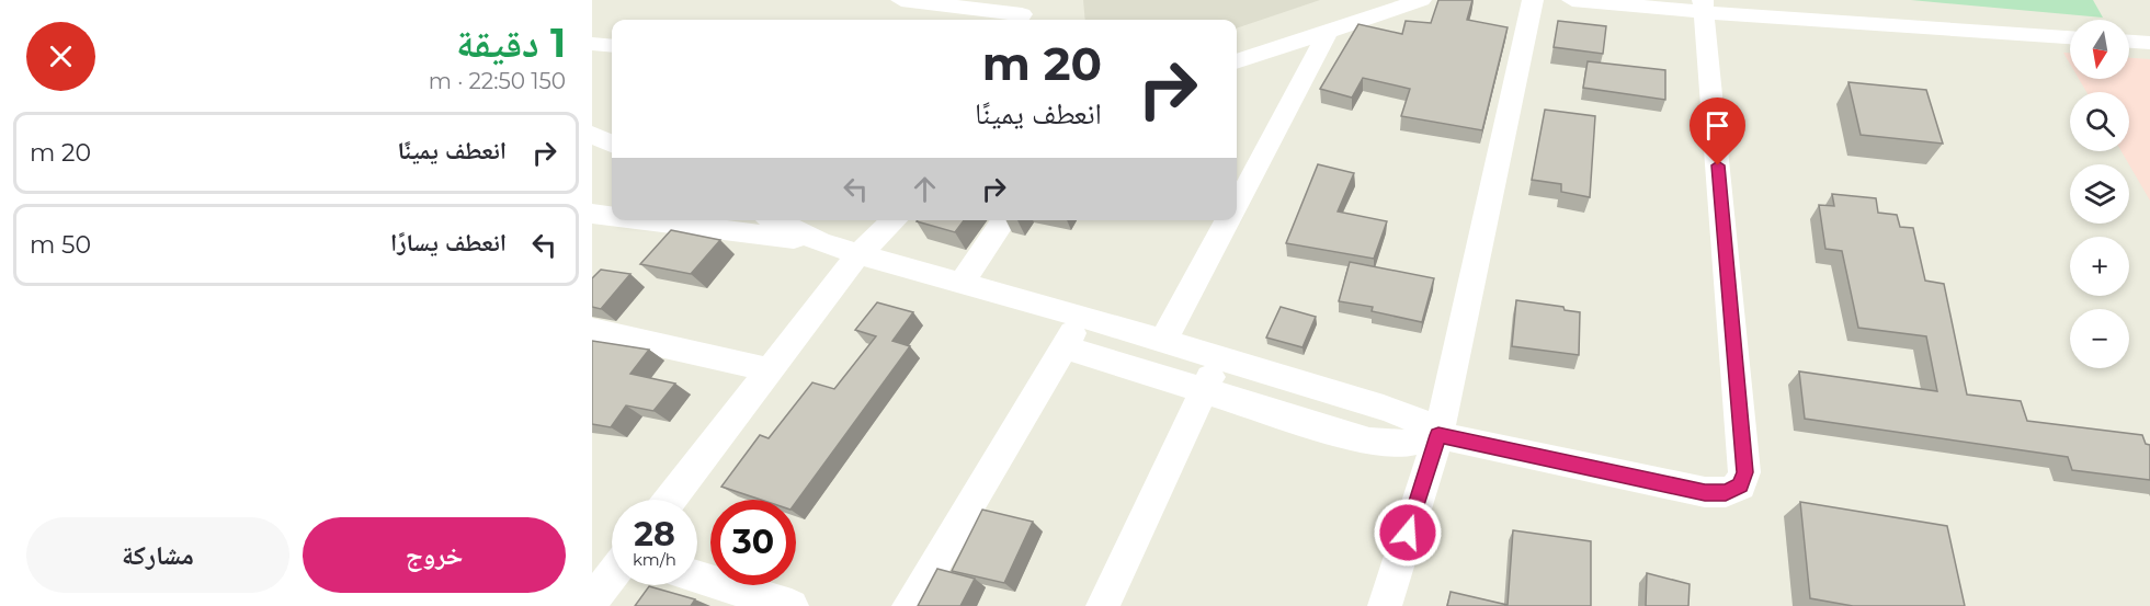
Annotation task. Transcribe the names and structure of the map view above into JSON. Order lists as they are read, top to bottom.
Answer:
{
  "north": "bottom",
  "page": {
    "heading": ["1 دقيقة", "150 m · 22:50"],
    "map_buttons": ["+", "−"],
    "turn": ["20 m", "انعطف يمينًا"],
    "list": [
      {
        "name": "انعطف يمينًا",
        "value": "20 m"
      },
      {
        "name": "انعطف يسارًا",
        "value": "50 m"
      }
    ],
    "speed": "28 km/h",
    "limit": "30",
    "buttons": ["خروج", "مشاركة"]
  }
}
